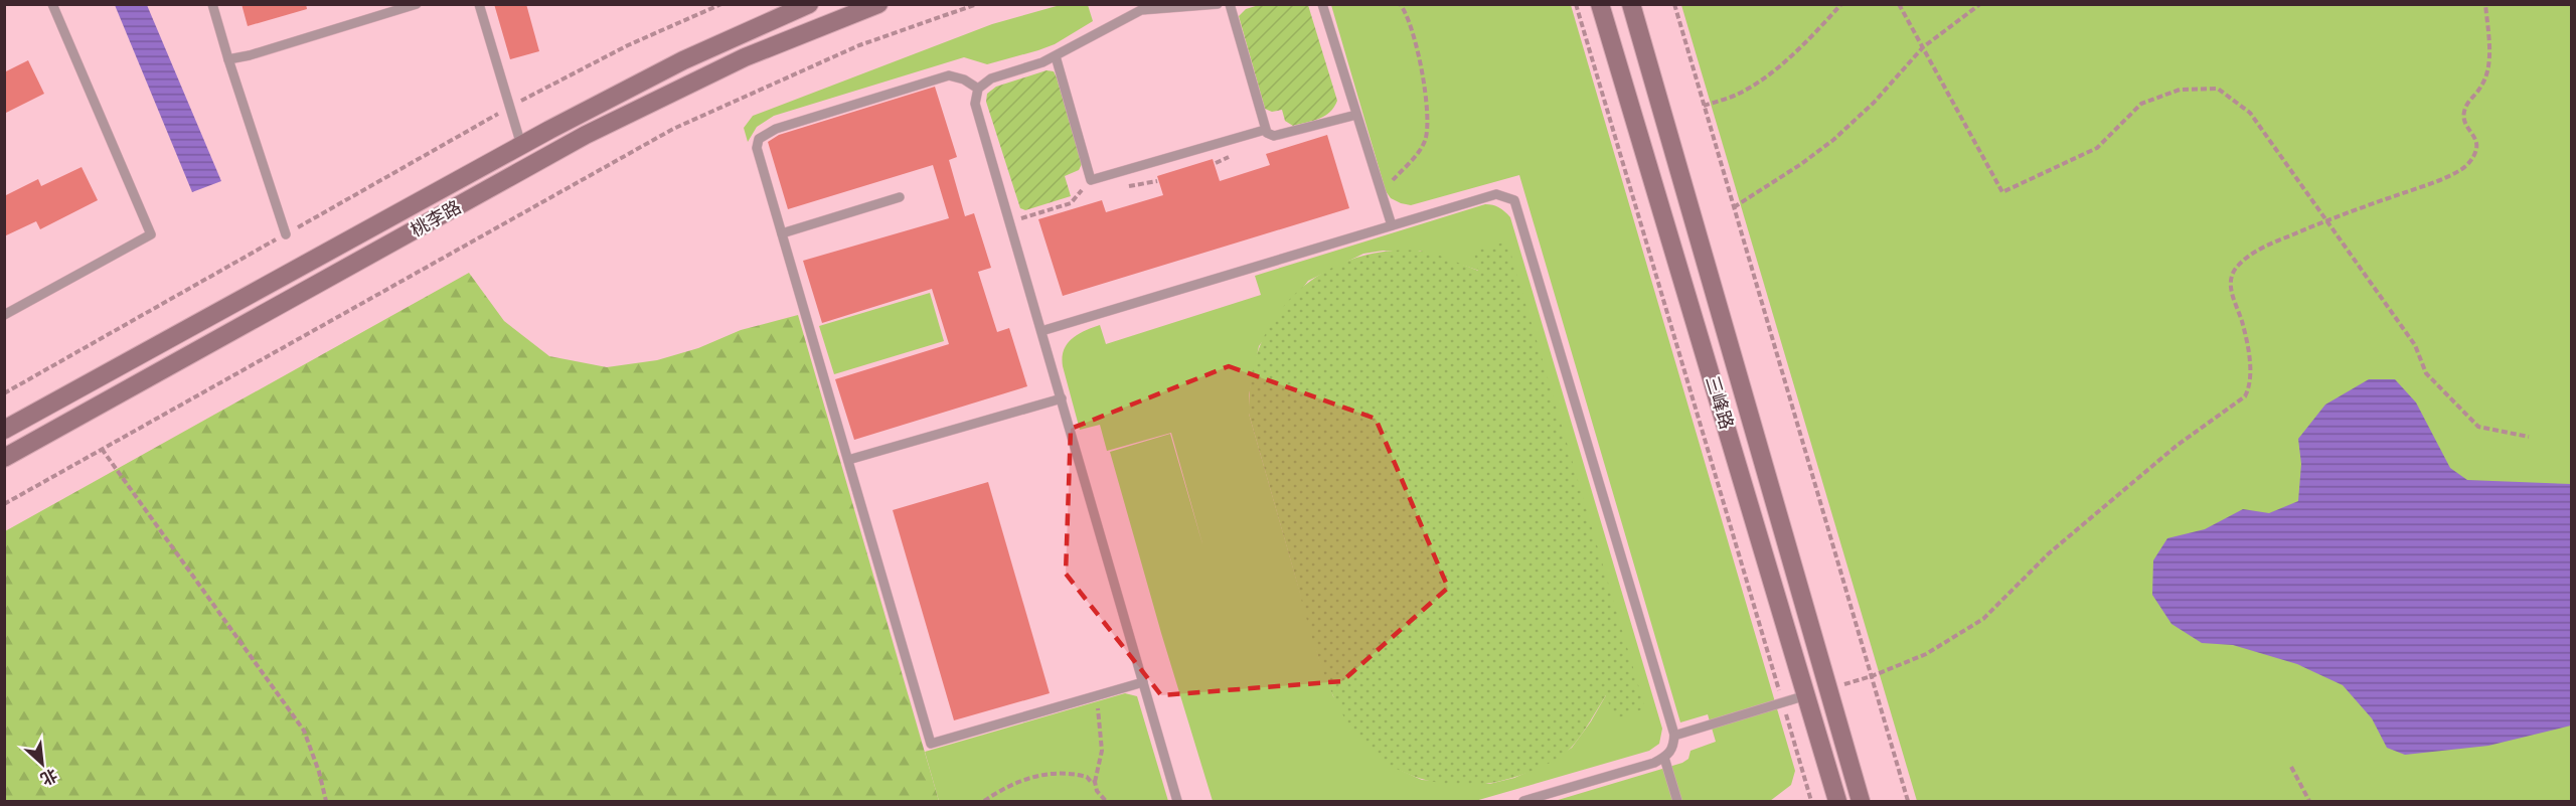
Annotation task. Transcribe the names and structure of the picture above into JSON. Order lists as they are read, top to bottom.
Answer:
{
  "streets": {
    "main road": ["桃李路", "三峰路"]
  },
  "north": "bottom right"
}
